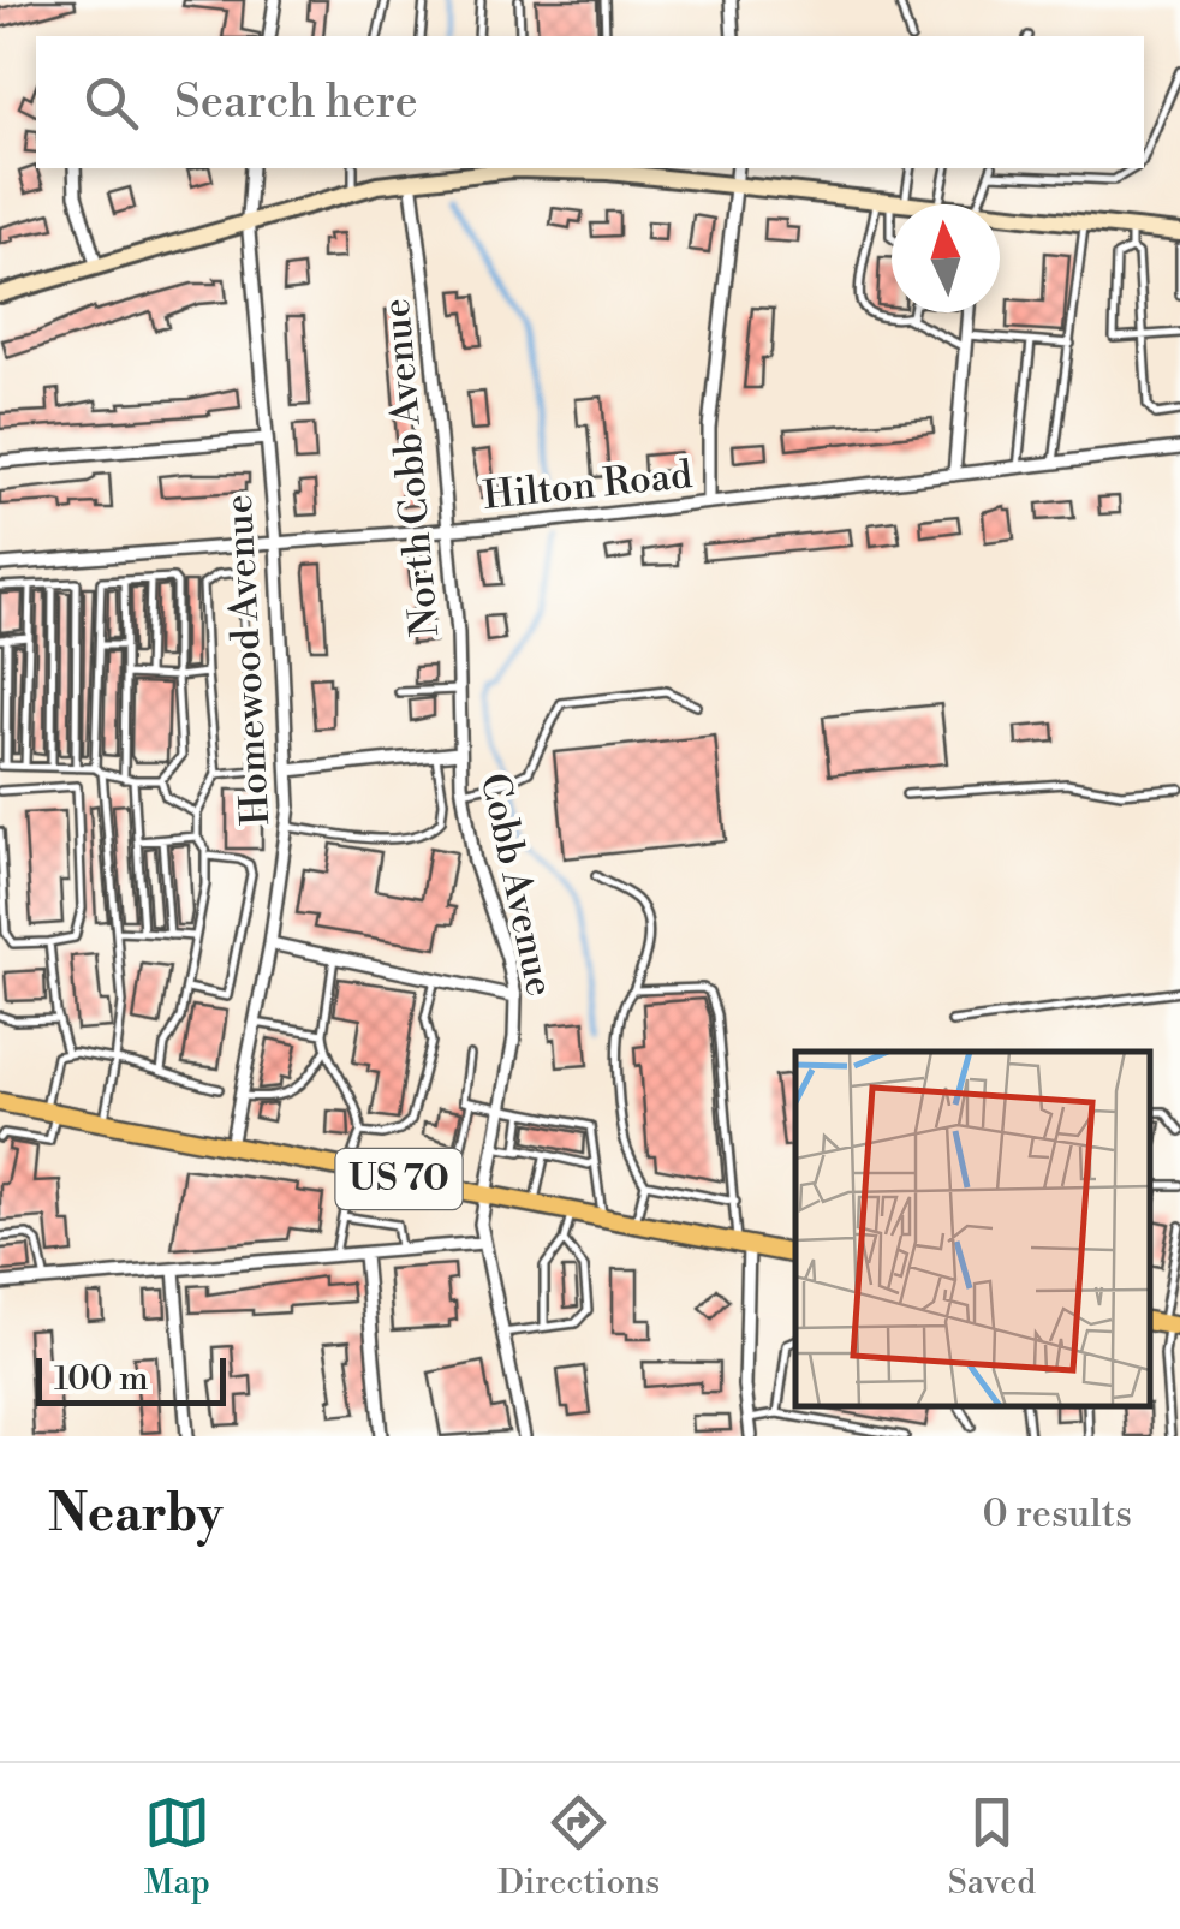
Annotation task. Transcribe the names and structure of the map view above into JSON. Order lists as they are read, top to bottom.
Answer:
{
  "streets": {
    "main road": ["US 70"],
    "street": [
      "North Cobb Avenue",
      "Hilton Road",
      "Homewood Avenue",
      "Cobb Avenue"
    ]
  },
  "crossings": [
    ["North Cobb Avenue", "Hilton Road"],
    ["North Cobb Avenue", "Cobb Avenue"],
    ["Hilton Road", "Homewood Avenue"],
    ["Homewood Avenue", "US 70"],
    ["Cobb Avenue", "US 70"]
  ],
  "scale_bar": "100 m",
  "north": "top",
  "page": {
    "search": "Search here",
    "scale": "100 m",
    "heading": ["Nearby", "0 results"],
    "nav": ["Map", "Directions", "Saved"]
  }
}
